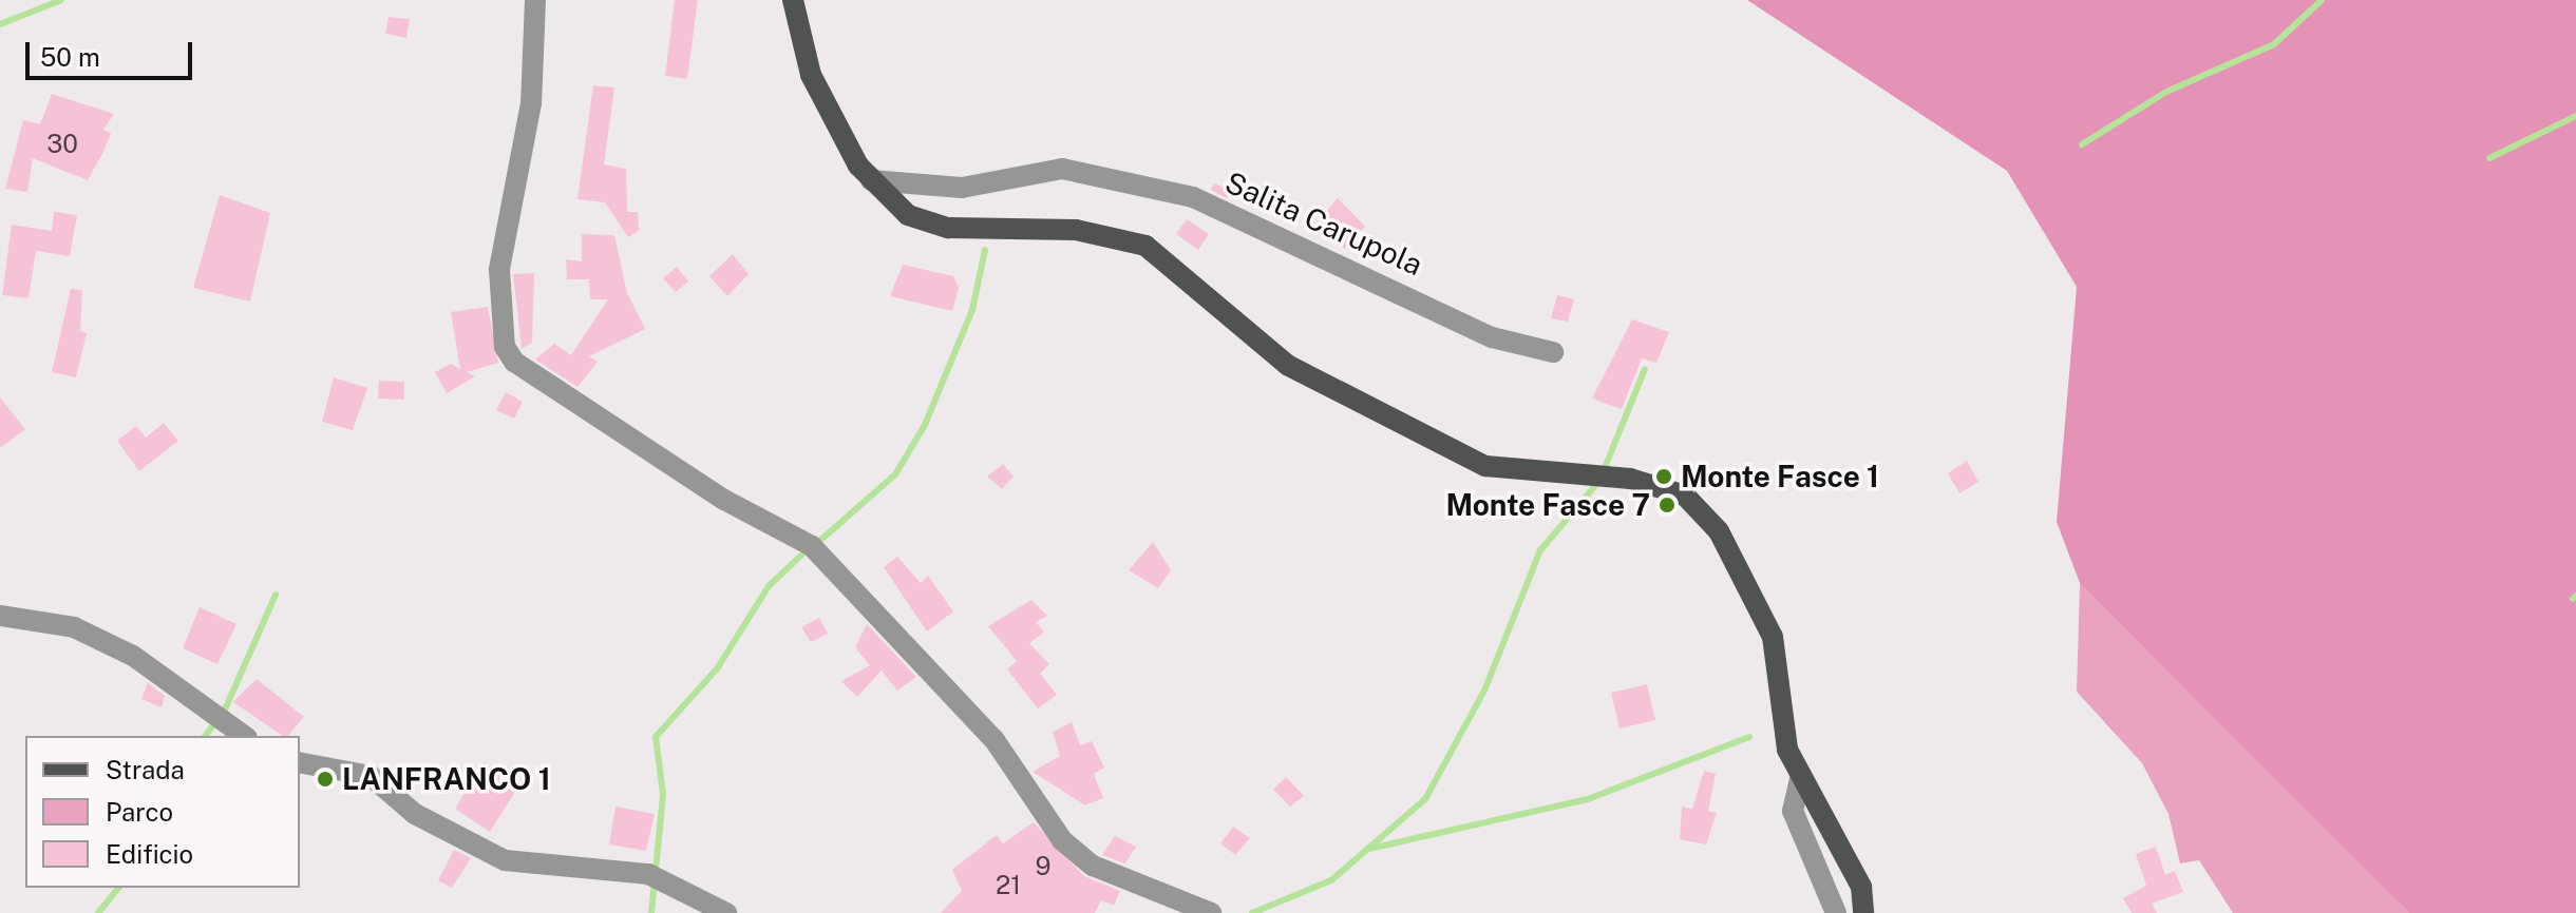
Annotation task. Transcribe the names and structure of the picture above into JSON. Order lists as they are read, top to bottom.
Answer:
{
  "streets": {
    "street": ["Salita Carupola"]
  },
  "places": ["Monte Fasce 1", "Monte Fasce 7", "LANFRANCO 1"],
  "house_numbers": ["30", "9", "21"],
  "legend": ["Strada", "Parco", "Edificio"],
  "scale_bar": "50 m"
}
